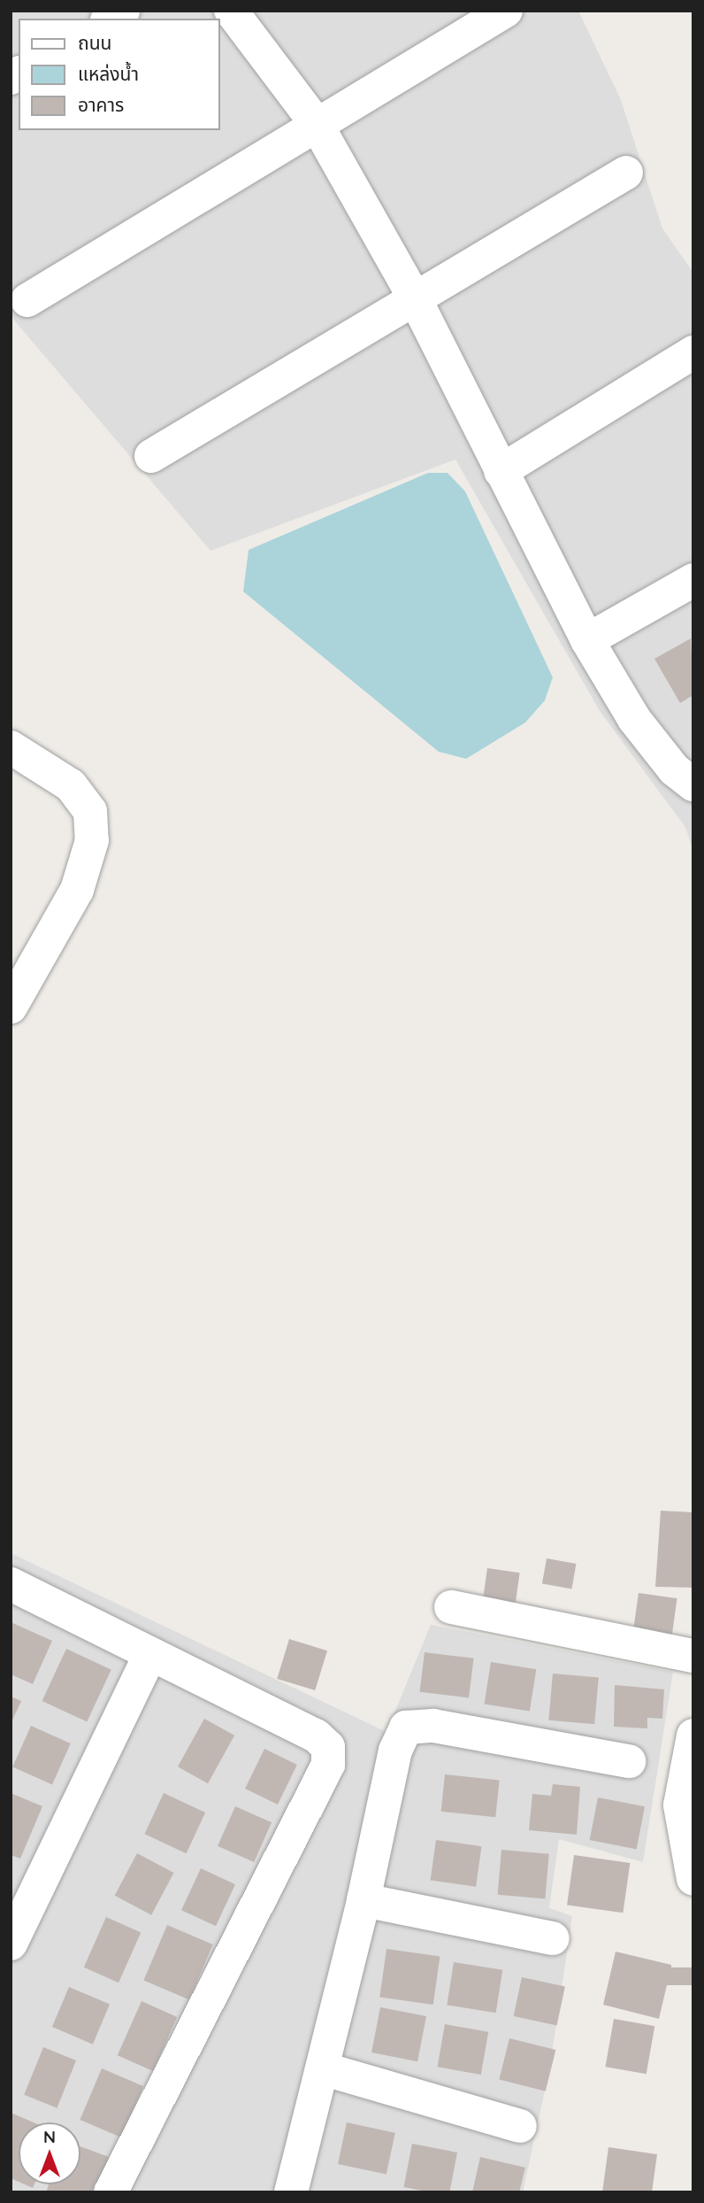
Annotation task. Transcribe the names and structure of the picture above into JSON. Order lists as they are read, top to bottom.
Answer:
{
  "legend": ["ถนน", "แหล่งน้ำ", "อาคาร"],
  "north": "top"
}
